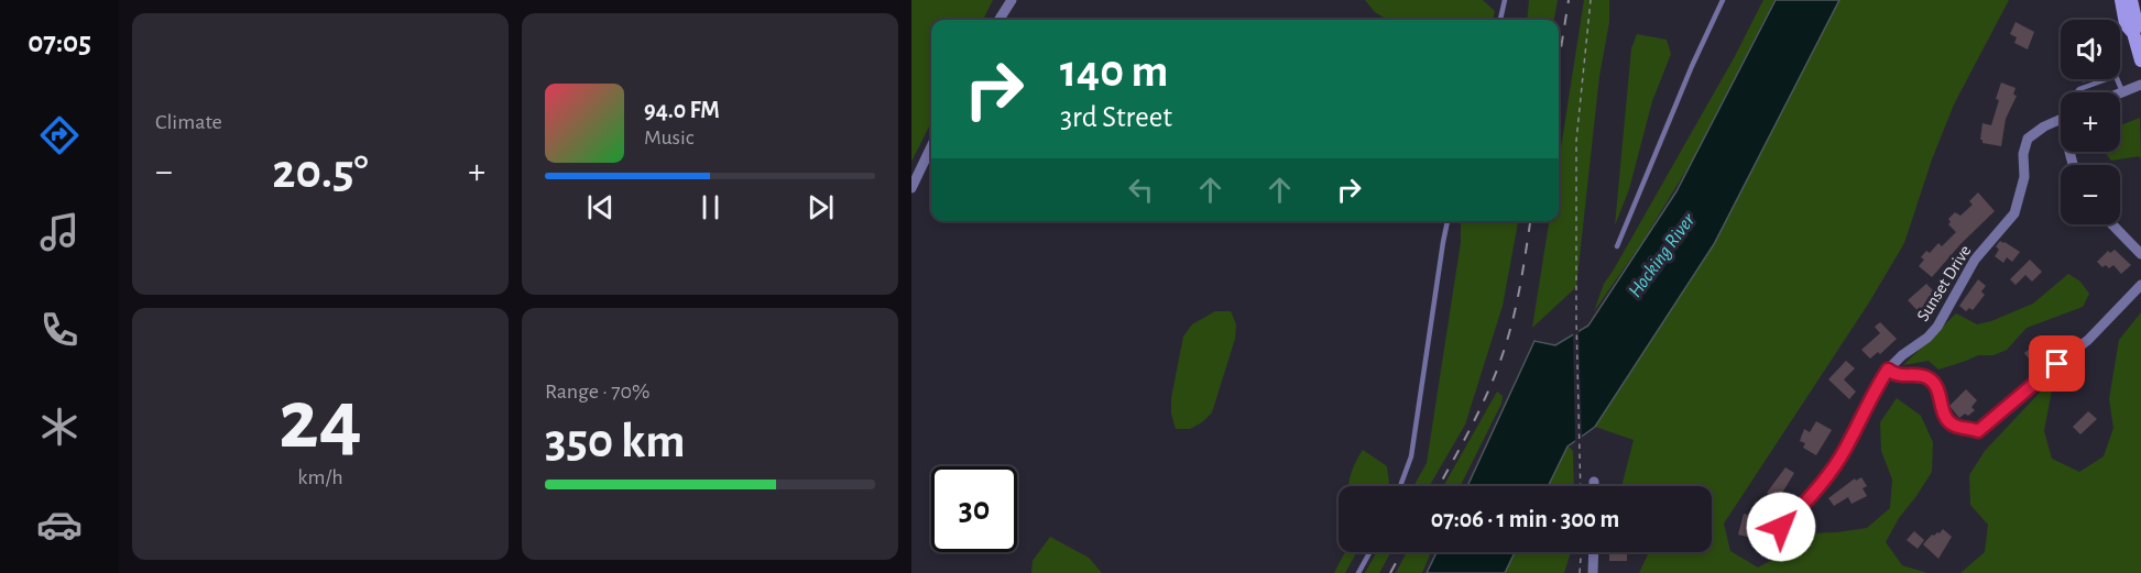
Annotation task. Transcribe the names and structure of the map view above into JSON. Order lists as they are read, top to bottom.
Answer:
{
  "streets": {
    "street": ["Sunset Drive"]
  },
  "water": ["Hocking River"],
  "page": {
    "tabs": "07:05",
    "tile": [
      "Climate",
      ["24", "km/h"],
      ["Range · 70%", "350 km"]
    ],
    "map_buttons": ["+", "−"],
    "turn": ["140 m", "3rd Street"],
    "song": ["94.0 FM", "Music"],
    "heat": ["−", "20.5°", "+"],
    "limit": "30",
    "trip": "07:06 · 1 min · 300 m"
  }
}
